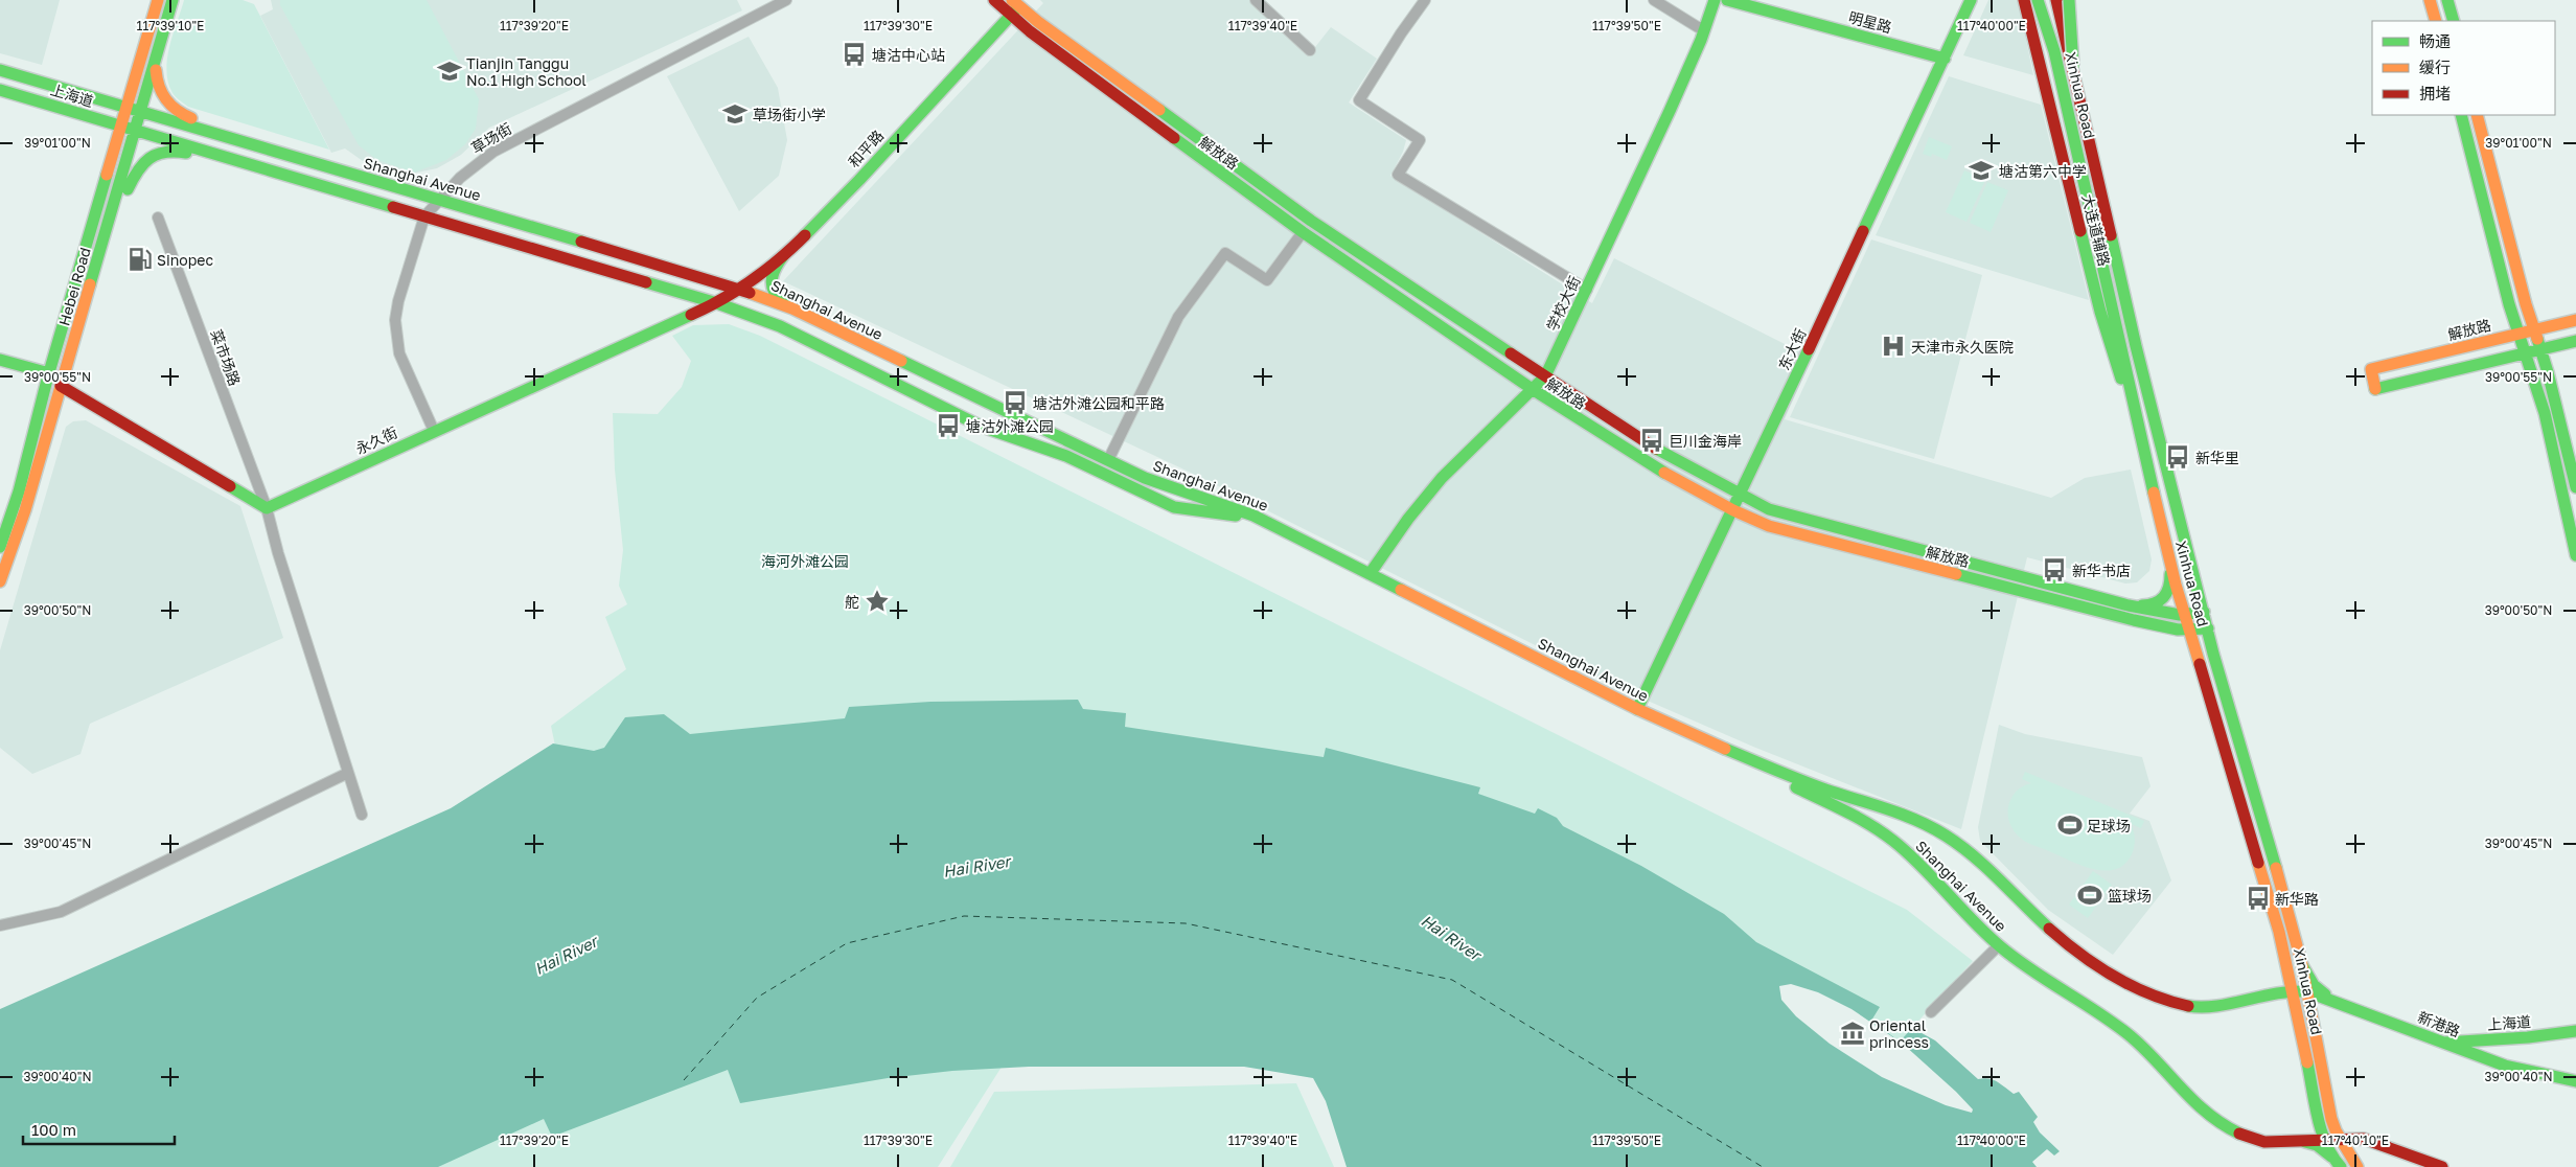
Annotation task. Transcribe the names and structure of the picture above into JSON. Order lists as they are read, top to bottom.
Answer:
{
  "streets": {
    "main road": [
      "明星路",
      "上海道",
      "Xinhua Road",
      "和平路",
      "解放路",
      "Shanghai Avenue",
      "大连道辅路",
      "Hebei Road",
      "学校大街",
      "东大街",
      "永久街",
      "新港路"
    ],
    "street": ["草场街", "菜市场路"]
  },
  "crossings": [
    ["明星路", "东大街"],
    ["上海道", "Shanghai Avenue"],
    ["上海道", "Hebei Road"],
    ["上海道", "新港路"],
    ["Xinhua Road", "解放路"],
    ["Xinhua Road", "Shanghai Avenue"],
    ["Xinhua Road", "大连道辅路"],
    ["Xinhua Road", "新港路"],
    ["草场街", "Shanghai Avenue"],
    ["草场街", "永久街"],
    ["和平路", "解放路"],
    ["和平路", "Shanghai Avenue"],
    ["和平路", "永久街"],
    ["解放路", "学校大街"],
    ["解放路", "东大街"],
    ["Shanghai Avenue", "Hebei Road"],
    ["Shanghai Avenue", "学校大街"],
    ["Shanghai Avenue", "东大街"],
    ["Shanghai Avenue", "永久街"],
    ["Shanghai Avenue", "新港路"],
    ["菜市场路", "永久街"]
  ],
  "water": ["Hai River"],
  "parks": ["海河外滩公园"],
  "places": {
    "bus stop": [
      "塘沽中心站",
      "塘沽外滩公园和平路",
      "塘沽外滩公园",
      "巨川金海岸",
      "新华里",
      "新华书店",
      "新华路"
    ],
    "school or university": ["Tianjin Tanggu No.1 High School", "草场街小学", "塘沽第六中学"],
    "fuel station": ["Sinopec"],
    "hospital": ["天津市永久医院"],
    "place": ["舵"],
    "sports": ["足球场", "篮球场"],
    "museum": ["Oriental princess"]
  },
  "legend": ["畅通", "缓行", "拥堵"],
  "scale_bar": "100 m",
  "coordinates": [
    "117°39'10\"E",
    "117°39'20\"E",
    "117°39'30\"E",
    "117°39'40\"E",
    "117°39'50\"E",
    "117°40'00\"E",
    "39°01'00\"N",
    "39°00'55\"N",
    "39°00'50\"N",
    "39°00'45\"N",
    "39°00'40\"N",
    "117°40'10\"E"
  ]
}
